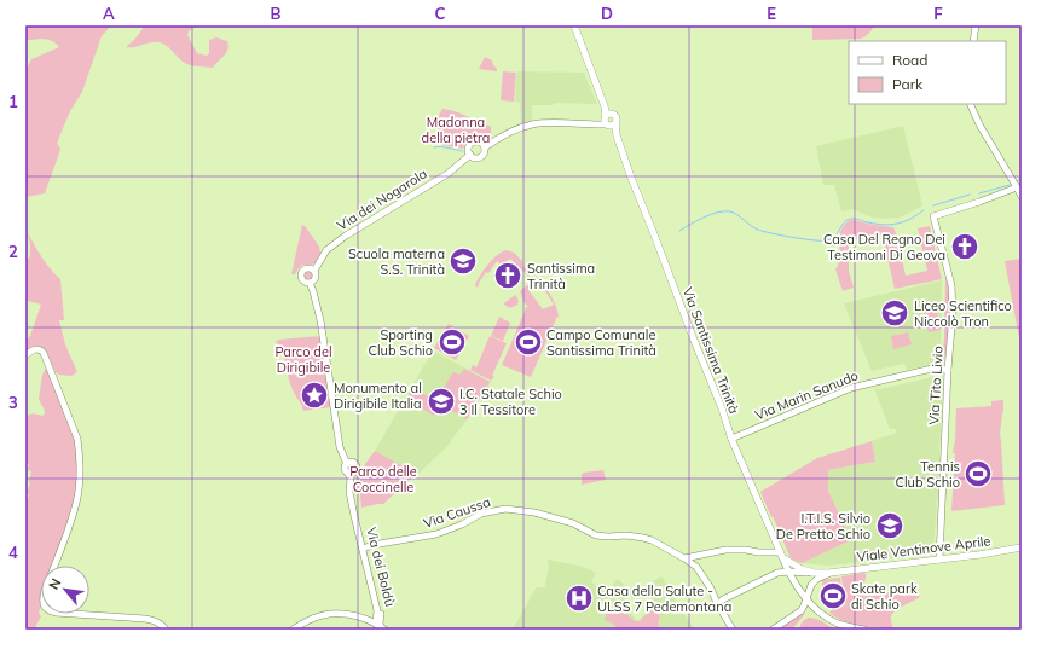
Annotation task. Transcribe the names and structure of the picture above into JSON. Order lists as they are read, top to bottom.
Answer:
{
  "streets": {
    "main road": ["Via Santissima Trinità", "Viale Ventinove Aprile"],
    "street": [
      "Via dei Nogarola",
      "Via Tito Livio",
      "Via Marin Sanudo",
      "Via Caussa",
      "Via dei Boldù"
    ]
  },
  "crossings": [
    ["Via dei Nogarola", "Via Santissima Trinità"],
    ["Via Santissima Trinità", "Via Marin Sanudo"],
    ["Via Santissima Trinità", "Viale Ventinove Aprile"],
    ["Via Tito Livio", "Via Marin Sanudo"],
    ["Via Tito Livio", "Viale Ventinove Aprile"],
    ["Via Caussa", "Via dei Boldù"]
  ],
  "parks": ["Madonna della pietra", "Parco del Dirigibile", "Parco delle Coccinelle"],
  "places": {
    "church": ["Casa Del Regno Dei Testimoni Di Geova", "Santissima Trinità"],
    "school or university": [
      "Scuola materna S.S. Trinità",
      "Liceo Scientifico Niccolò Tron",
      "I.C. Statale Schio 3 Il Tessitore",
      "I.T.I.S. Silvio De Pretto Schio"
    ],
    "sports": [
      "Sporting Club Schio",
      "Campo Comunale Santissima Trinità",
      "Tennis Club Schio",
      "Skate park di Schio"
    ],
    "place": ["Monumento al Dirigibile Italia"],
    "hospital": ["Casa della Salute - ULSS 7 Pedemontana"]
  },
  "legend": ["Road", "Park"],
  "north": "top left",
  "grid": {
    "columns": [
      "A",
      "B",
      "C",
      "D",
      "E",
      "F"
    ],
    "rows": [
      "1",
      "2",
      "3",
      "4"
    ]
  }
}
